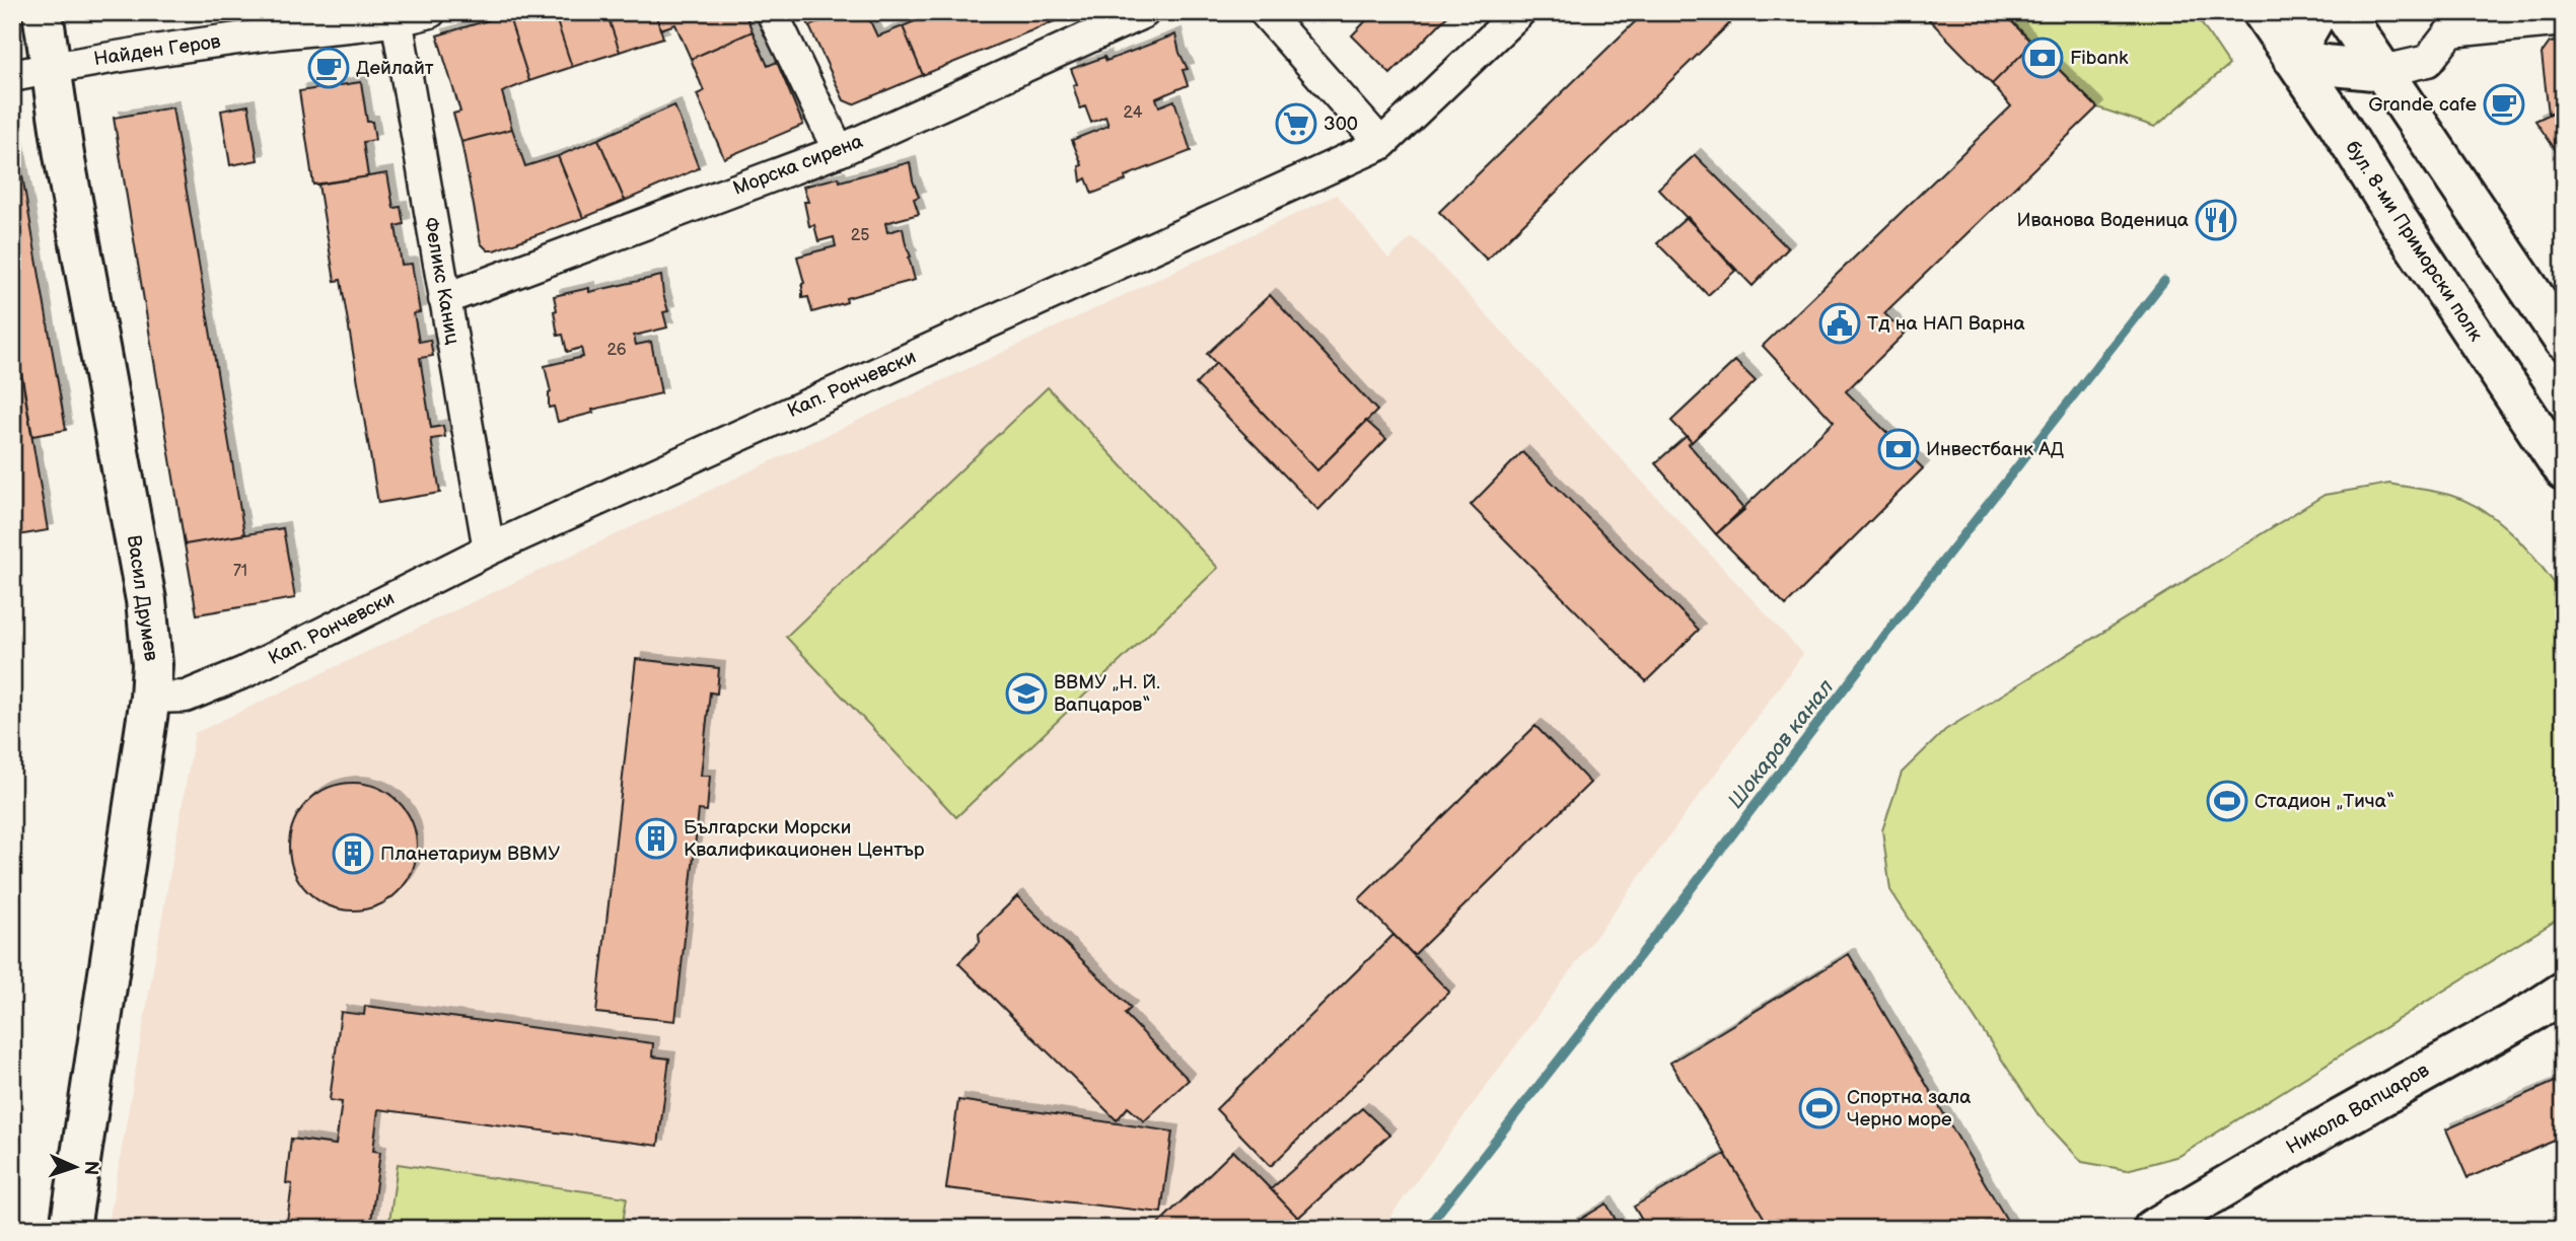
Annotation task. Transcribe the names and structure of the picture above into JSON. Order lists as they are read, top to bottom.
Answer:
{
  "streets": {
    "street": [
      "Найден Геров",
      "Морска сирена",
      "бул. 8-ми Приморски полк",
      "Феликс Каниц",
      "Кап. Рончевски",
      "Васил Друмев",
      "Никола Вапцаров"
    ]
  },
  "crossings": [
    ["Найден Геров", "Феликс Каниц"],
    ["Найден Геров", "Васил Друмев"],
    ["Морска сирена", "Феликс Каниц"],
    ["Феликс Каниц", "Кап. Рончевски"],
    ["Кап. Рончевски", "Васил Друмев"]
  ],
  "water": ["Шокаров канал"],
  "places": {
    "bank": ["Fibank", "Инвестбанк АД"],
    "cafe": ["Дейлайт", "Grande cafe"],
    "supermarket": ["300"],
    "restaurant": ["Иванова Воденица"],
    "public building": ["Тд на НАП Варна"],
    "school or university": ["ВВМУ „Н. Й. Вапцаров“"],
    "sports": ["Стадион „Тича“", "Спортна зала Черно море"],
    "building": ["Български Морски Квалификационен Център", "Планетариум ВВМУ"]
  },
  "house_numbers": [
    "24",
    "25",
    "26",
    "71"
  ],
  "north": "right"
}
